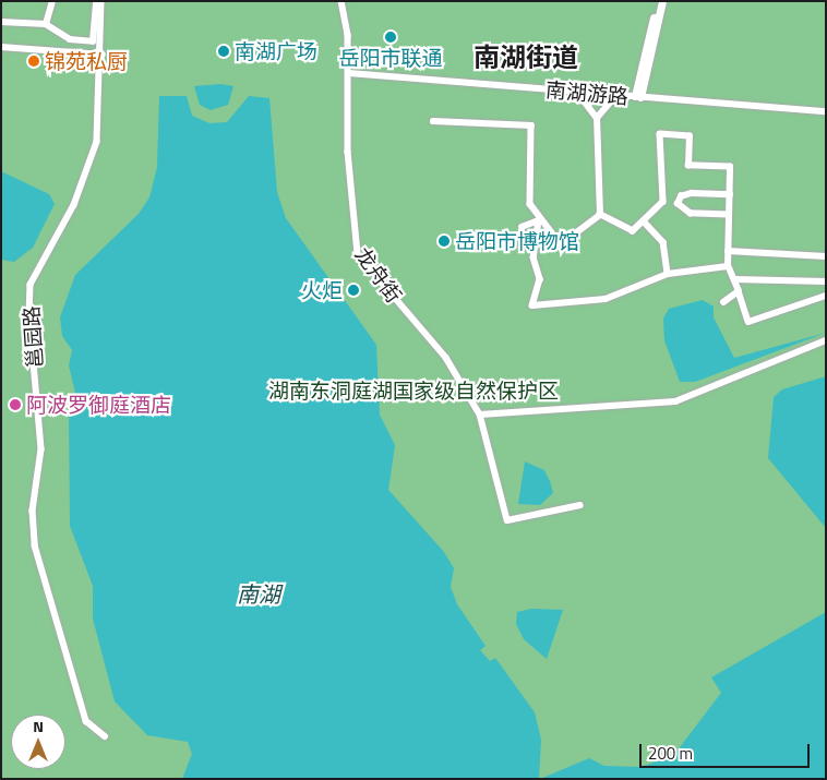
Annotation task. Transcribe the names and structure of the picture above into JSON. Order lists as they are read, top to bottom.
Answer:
{
  "streets": {
    "street": ["南湖游路", "龙舟街", "邕园路"]
  },
  "crossings": [
    ["南湖游路", "龙舟街"]
  ],
  "districts": ["南湖街道"],
  "water": ["南湖"],
  "parks": ["湖南东洞庭湖国家级自然保护区"],
  "places": [
    "岳阳市联通",
    "南湖广场",
    "锦苑私厨",
    "岳阳市博物馆",
    "火炬",
    "阿波罗御庭酒店"
  ],
  "scale_bar": "200 m",
  "north": "top"
}
